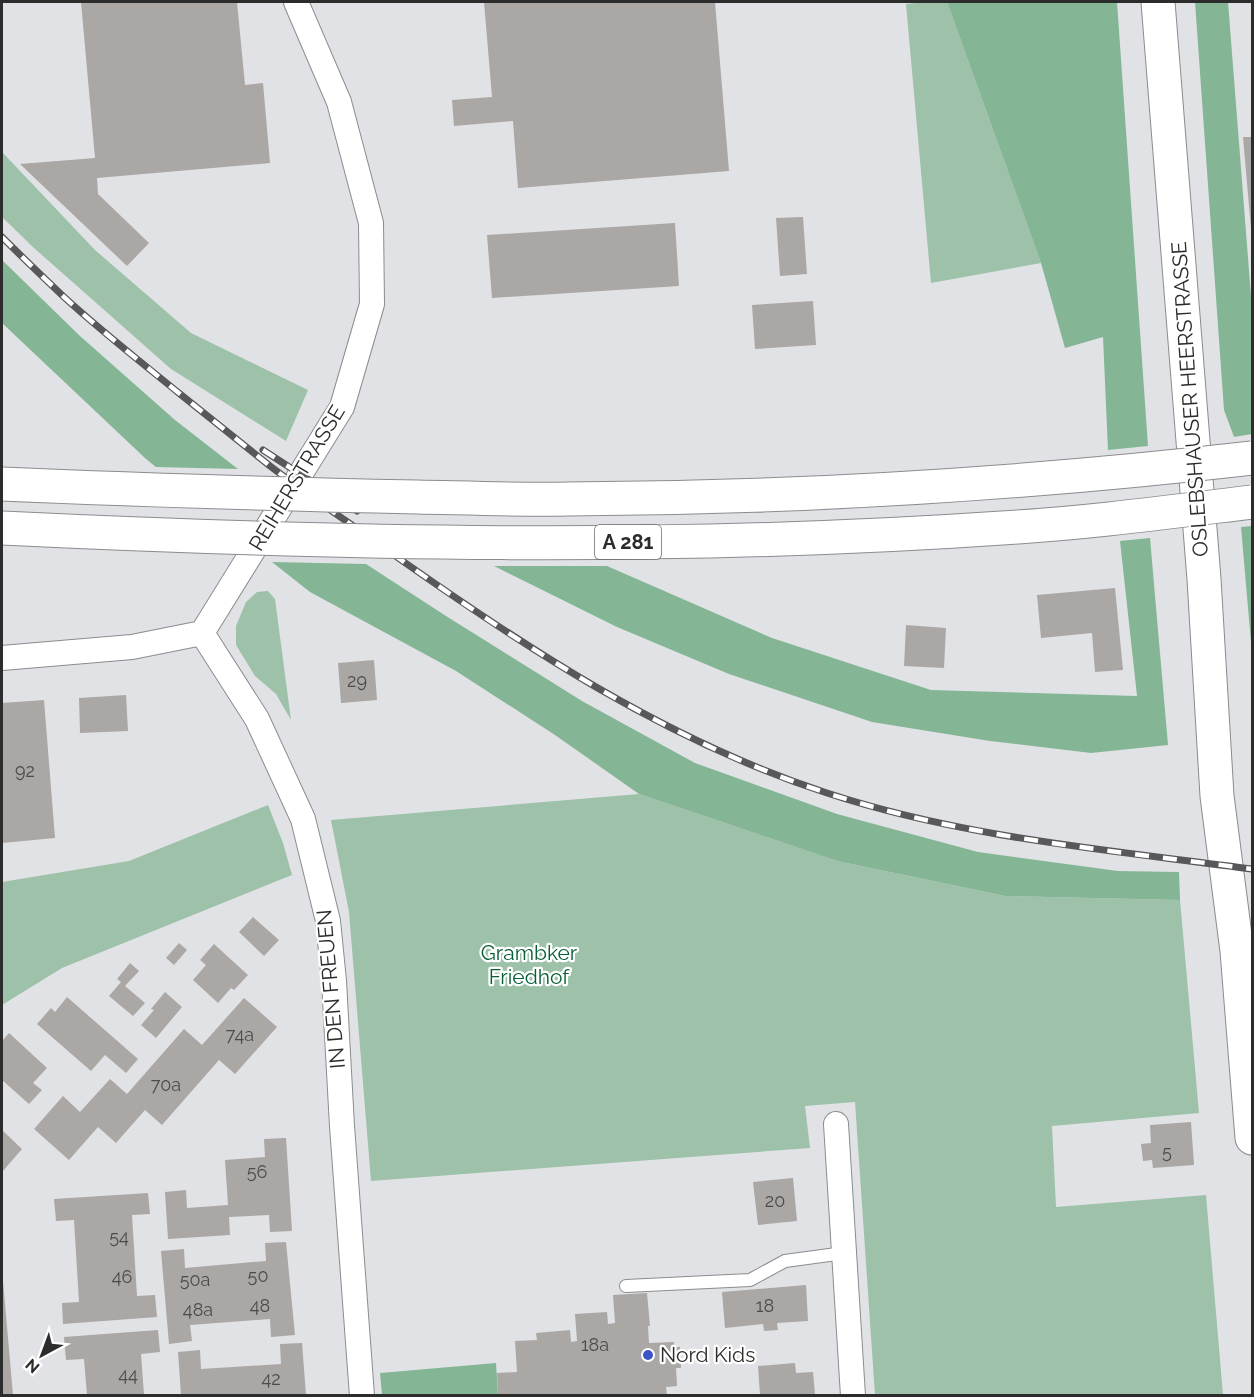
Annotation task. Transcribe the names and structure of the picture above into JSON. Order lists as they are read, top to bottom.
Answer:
{
  "streets": {
    "main road": ["OSLEBSHAUSER HEERSTRASSE", "A 281"],
    "street": ["REIHERSTRASSE", "IN DEN FREUEN"]
  },
  "crossings": [
    ["REIHERSTRASSE", "IN DEN FREUEN"]
  ],
  "parks": ["Grambker Friedhof"],
  "places": ["Nord Kids"],
  "house_numbers": [
    "29",
    "92",
    "74a",
    "70a",
    "5",
    "56",
    "20",
    "54",
    "50",
    "46",
    "50a",
    "48",
    "18",
    "48a",
    "18a",
    "44",
    "42"
  ],
  "north": "bottom left"
}
